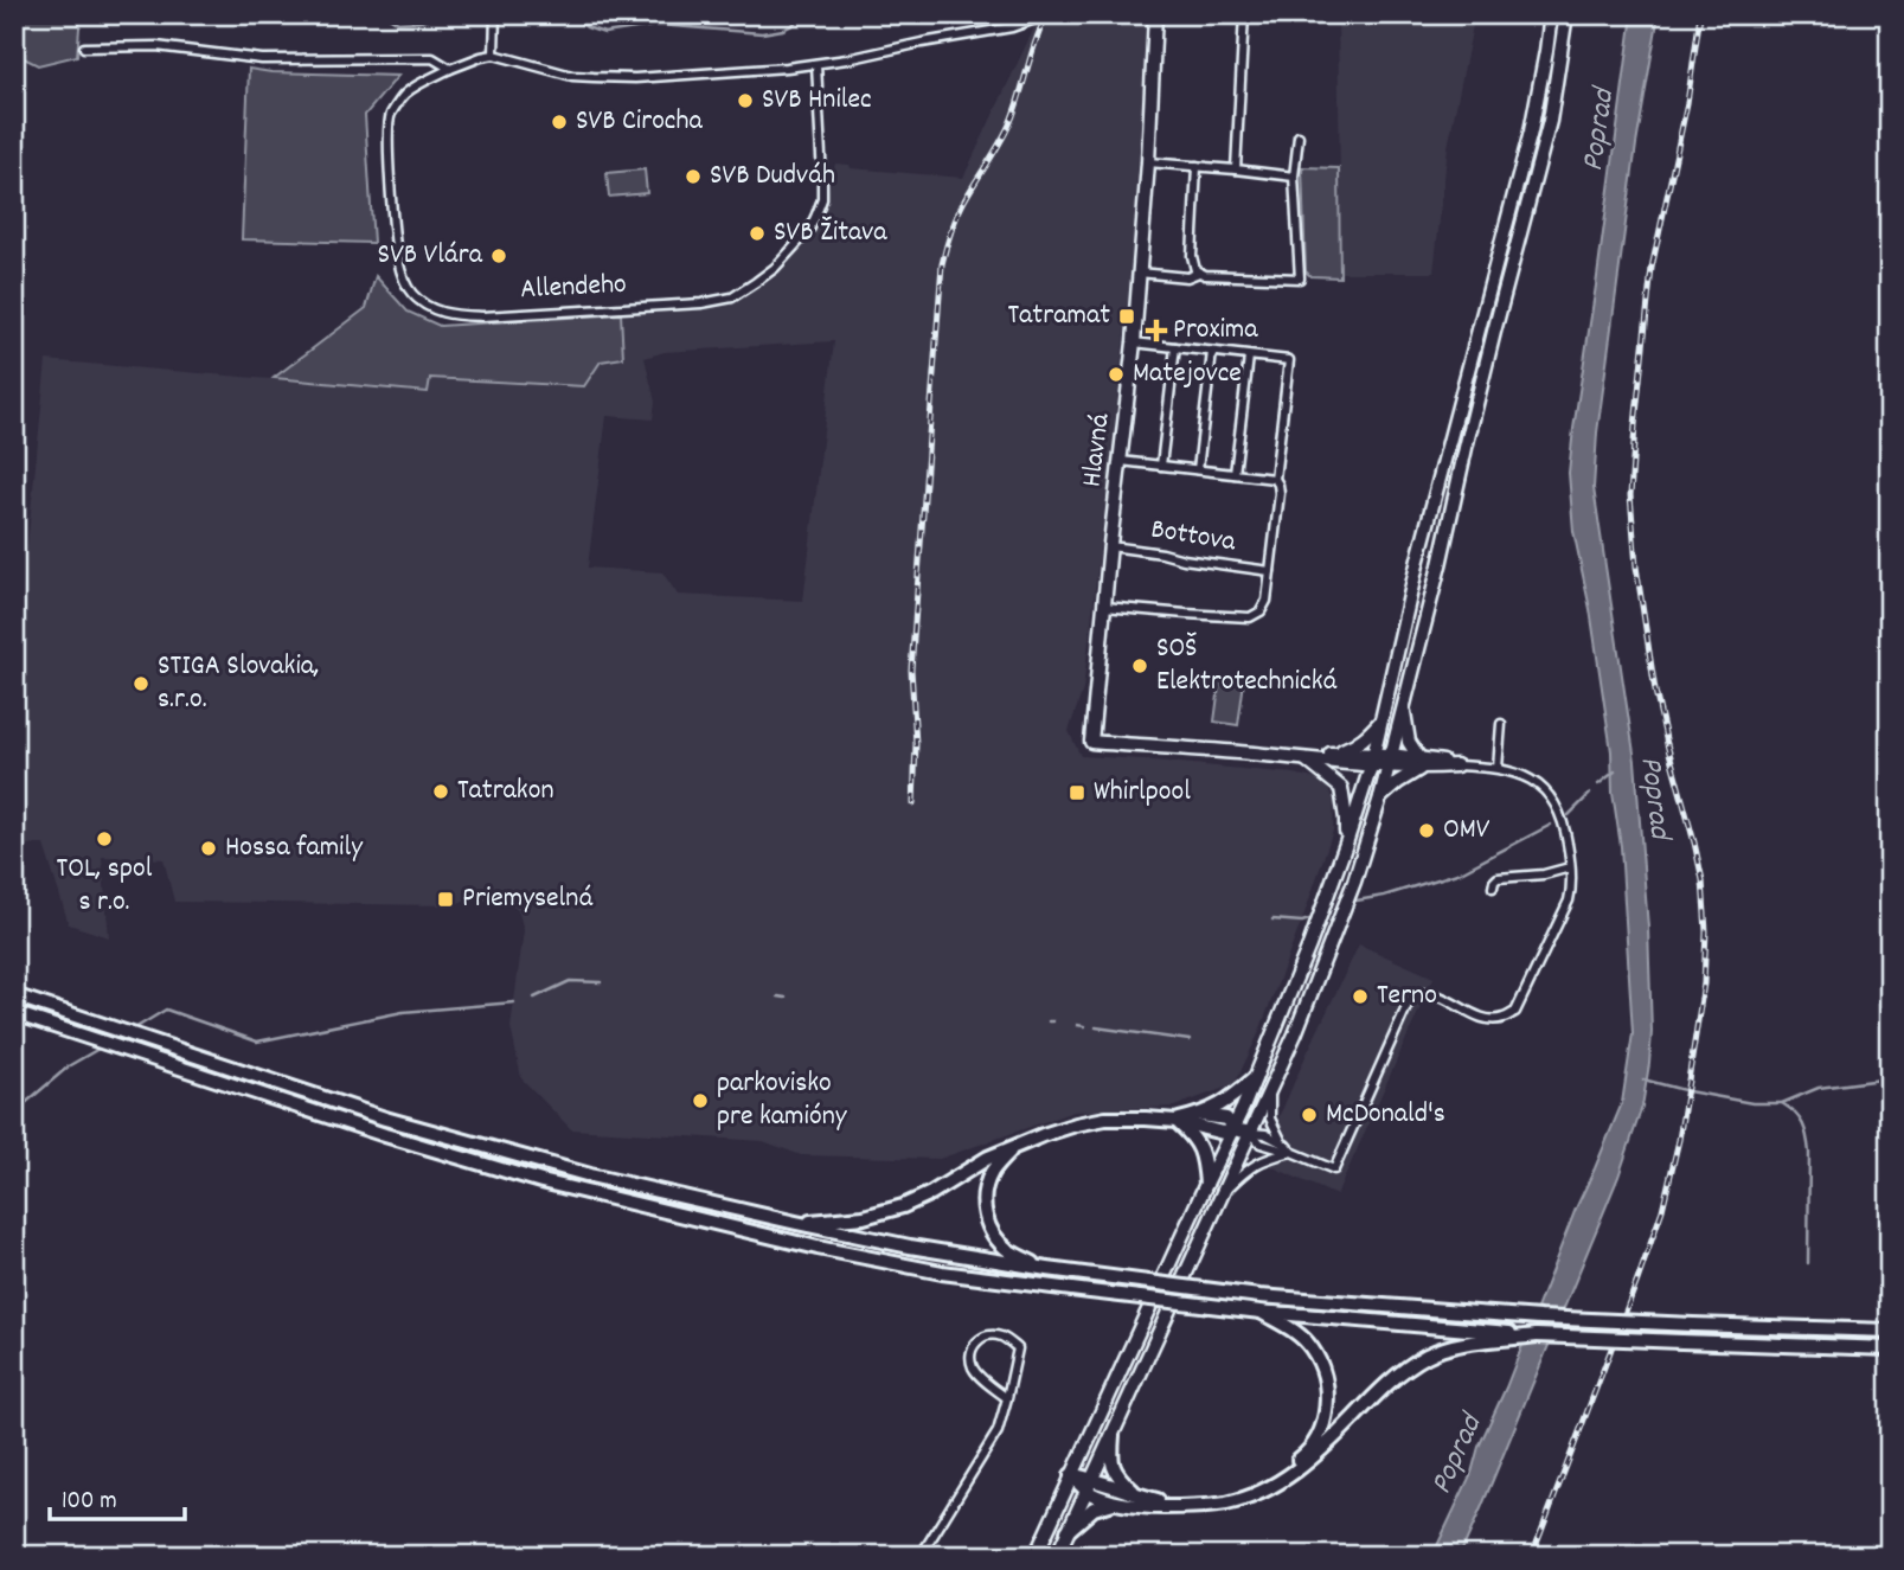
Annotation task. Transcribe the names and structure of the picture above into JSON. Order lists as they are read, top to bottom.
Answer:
{
  "streets": {
    "main road": ["Hlavná"],
    "street": ["Allendeho", "Bottova"]
  },
  "crossings": [
    ["Hlavná", "Bottova"]
  ],
  "water": ["Poprad"],
  "places": {
    "other": [
      "SVB Hnilec",
      "SVB Cirocha",
      "SVB Dudváh",
      "SVB Žitava",
      "SVB Vlára",
      "Matejovce",
      "SOŠ Elektrotechnická",
      "STIGA Slovakia, s.r.o.",
      "Tatrakon",
      "OMV",
      "TOL, spol s r.o.",
      "Hossa family",
      "Terno",
      "parkovisko pre kamióny",
      "McDonald's"
    ],
    "transit": ["Tatramat", "Whirlpool", "Priemyselná"],
    "health": ["Proxima"]
  },
  "scale_bar": "100 m"
}
